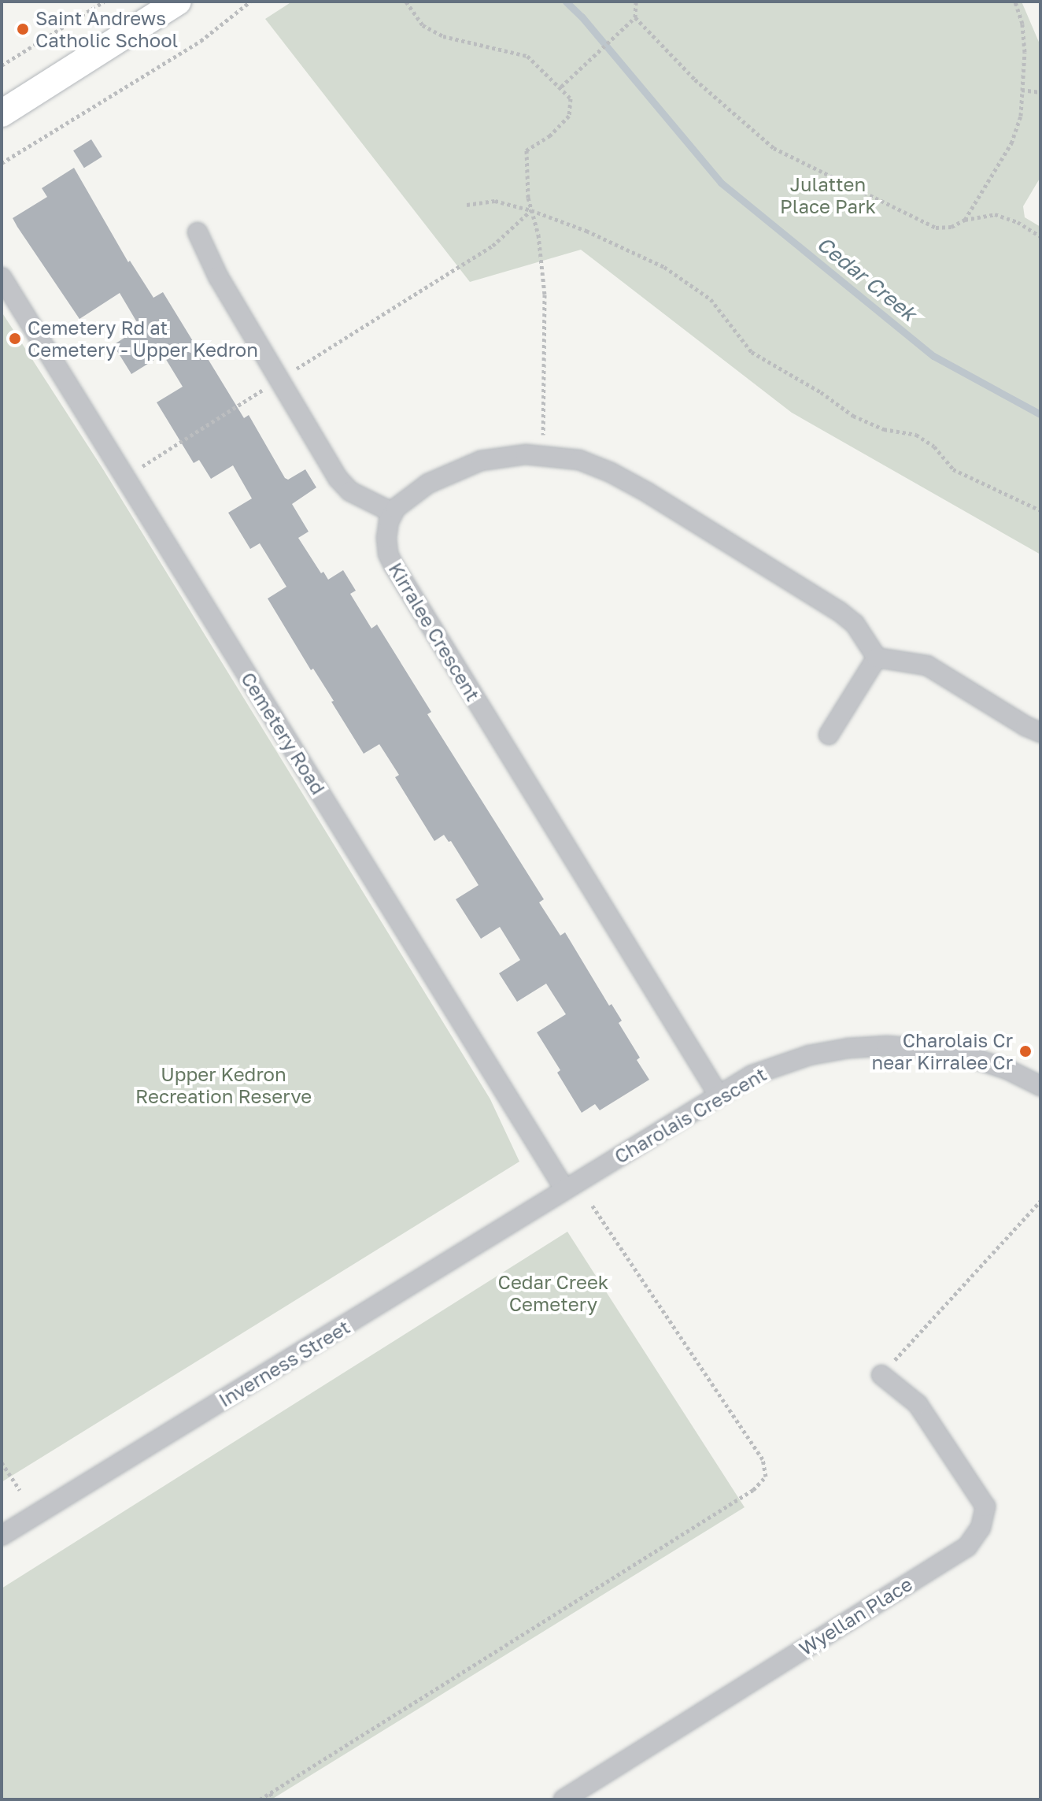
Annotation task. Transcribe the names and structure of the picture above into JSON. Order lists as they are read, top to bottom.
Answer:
{
  "streets": {
    "street": [
      "Kirralee Crescent",
      "Cemetery Road",
      "Charolais Crescent",
      "Inverness Street",
      "Wyellan Place"
    ]
  },
  "crossings": [
    ["Kirralee Crescent", "Charolais Crescent"],
    ["Cemetery Road", "Charolais Crescent"],
    ["Cemetery Road", "Inverness Street"],
    ["Charolais Crescent", "Inverness Street"]
  ],
  "water": ["Cedar Creek"],
  "parks": ["Julatten Place Park", "Upper Kedron Recreation Reserve", "Cedar Creek Cemetery"],
  "places": ["Saint Andrews Catholic School", "Cemetery Rd at Cemetery - Upper Kedron", "Charolais Cr near Kirralee Cr"]
}
